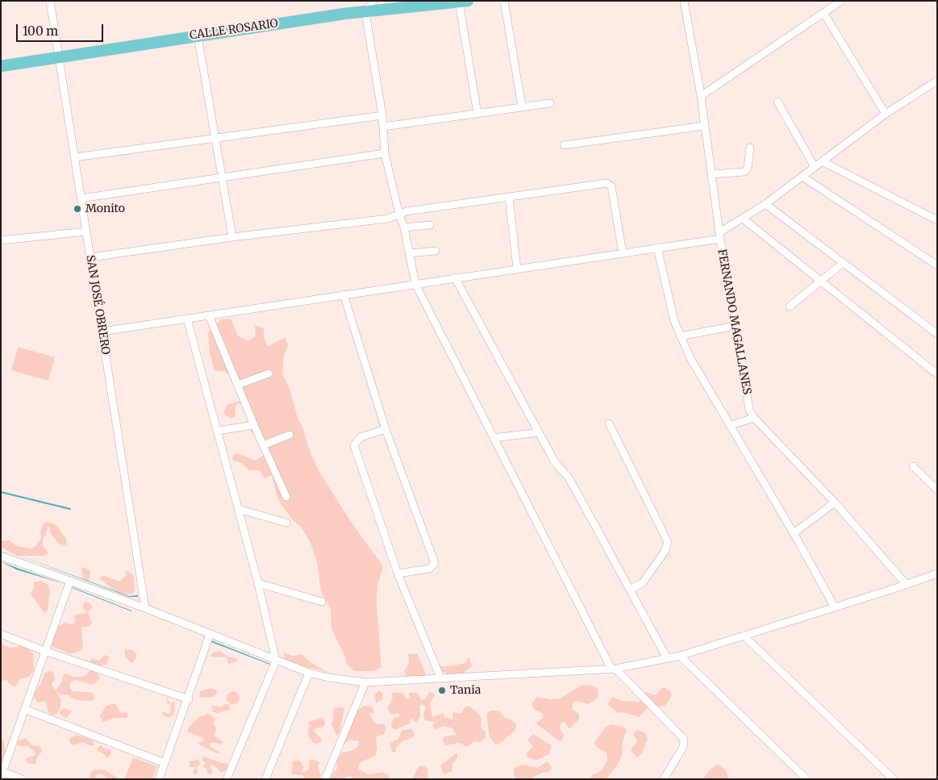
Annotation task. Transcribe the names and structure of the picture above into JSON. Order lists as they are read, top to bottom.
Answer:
{
  "streets": {
    "main road": ["CALLE ROSARIO"],
    "street": ["SAN JOSÉ OBRERO", "FERNANDO MAGALLANES"]
  },
  "crossings": [
    ["CALLE ROSARIO", "SAN JOSÉ OBRERO"]
  ],
  "places": ["Monito", "Tania"],
  "scale_bar": "100 m"
}
